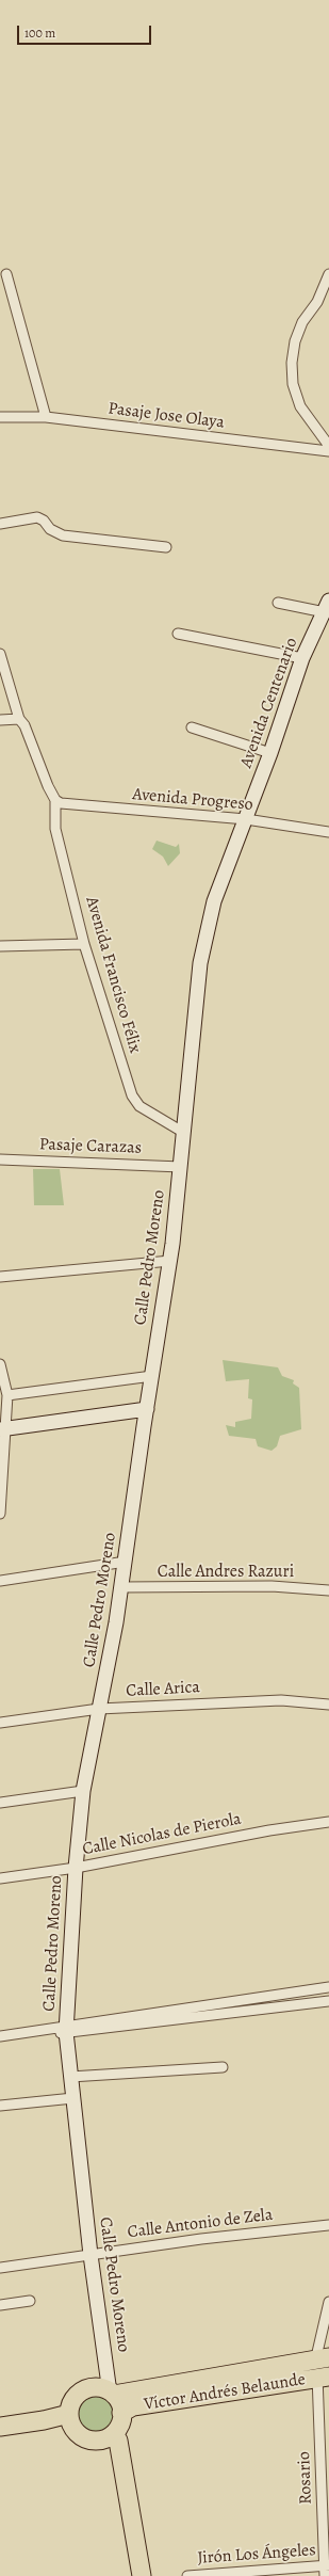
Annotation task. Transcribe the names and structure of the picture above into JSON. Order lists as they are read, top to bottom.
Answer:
{
  "streets": {
    "highway": ["Víctor Andrés Belaunde"],
    "main road": ["Avenida Centenario", "Calle Pedro Moreno"],
    "street": [
      "Pasaje Jose Olaya",
      "Avenida Progreso",
      "Avenida Francisco Félix",
      "Pasaje Carazas",
      "Calle Andres Razuri",
      "Calle Arica",
      "Calle Nicolas de Pierola",
      "Calle Antonio de Zela",
      "Rosario",
      "Jirón Los Ángeles"
    ]
  },
  "crossings": [
    ["Avenida Centenario", "Avenida Progreso"],
    ["Avenida Centenario", "Calle Pedro Moreno"],
    ["Avenida Progreso", "Avenida Francisco Félix"],
    ["Avenida Progreso", "Calle Pedro Moreno"],
    ["Avenida Francisco Félix", "Calle Pedro Moreno"],
    ["Pasaje Carazas", "Calle Pedro Moreno"],
    ["Calle Pedro Moreno", "Calle Andres Razuri"],
    ["Calle Pedro Moreno", "Calle Arica"],
    ["Calle Pedro Moreno", "Calle Nicolas de Pierola"],
    ["Calle Pedro Moreno", "Calle Antonio de Zela"],
    ["Calle Pedro Moreno", "Víctor Andrés Belaunde"],
    ["Víctor Andrés Belaunde", "Rosario"],
    ["Rosario", "Jirón Los Ángeles"]
  ],
  "scale_bar": "100 m"
}
